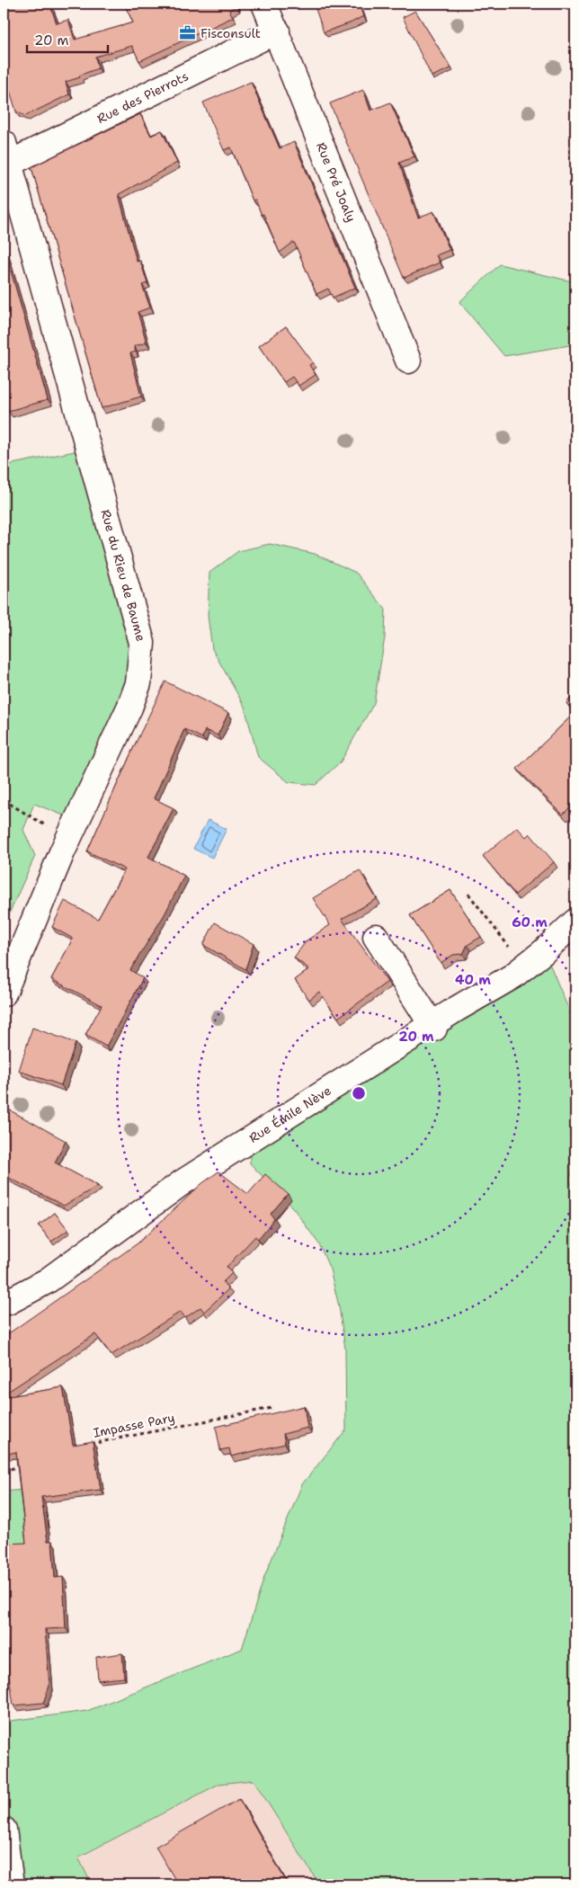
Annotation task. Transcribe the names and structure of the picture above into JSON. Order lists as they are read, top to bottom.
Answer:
{
  "streets": {
    "street": [
      "Rue des Pierrots",
      "Rue Pré Joaly",
      "Rue du Rieu de Baume",
      "Rue Émile Nève"
    ],
    "path": ["Impasse Pary"]
  },
  "crossings": [
    ["Rue des Pierrots", "Rue Pré Joaly"],
    ["Rue des Pierrots", "Rue du Rieu de Baume"]
  ],
  "places": {
    "office": ["Fisconsult"]
  },
  "scale_bar": "20 m",
  "rings": ["60 m", "40 m", "20 m"]
}
